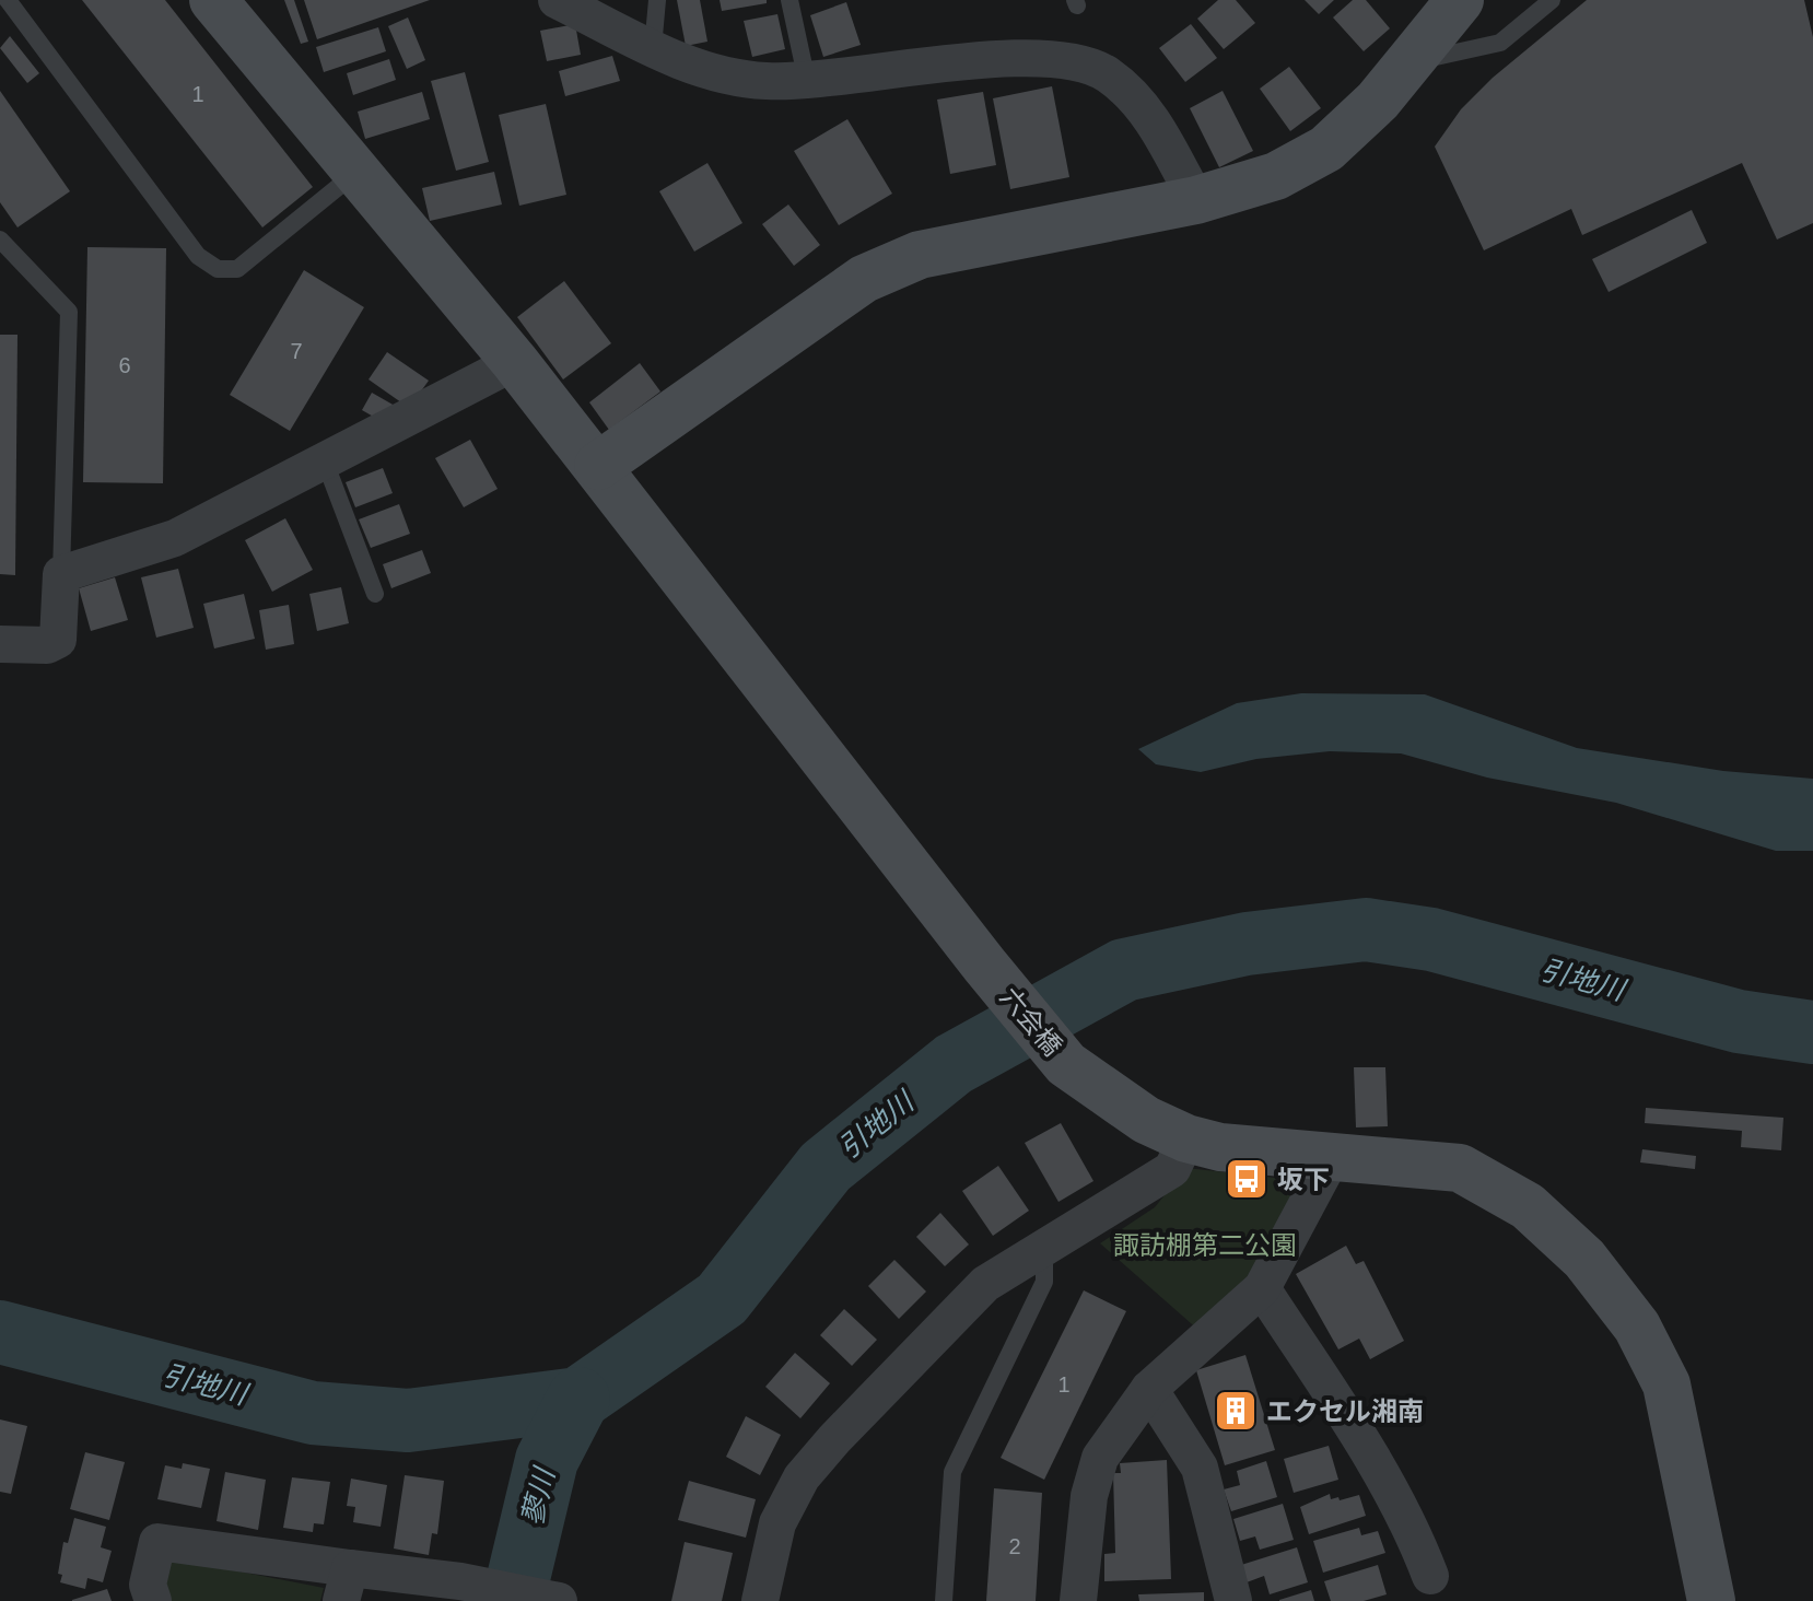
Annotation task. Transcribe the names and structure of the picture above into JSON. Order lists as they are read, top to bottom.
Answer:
{
  "streets": {
    "street": ["六会橋"]
  },
  "water": ["引地川", "蓼川"],
  "parks": ["諏訪棚第二公園"],
  "places": {
    "bus stop": ["坂下"],
    "building": ["エクセル湘南"]
  },
  "house_numbers": [
    "1",
    "7",
    "6",
    "1",
    "2"
  ]
}
